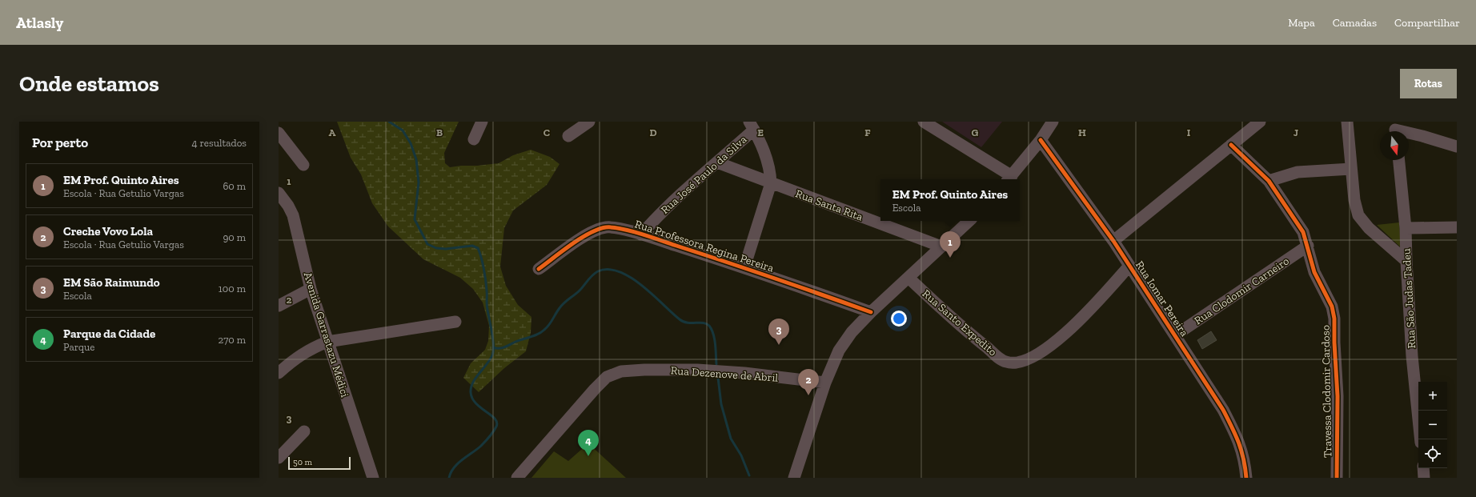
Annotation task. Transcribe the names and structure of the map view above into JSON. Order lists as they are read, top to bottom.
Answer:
{
  "streets": {
    "street": [
      "Rua José Paulo da Silva",
      "Rua Santa Rita",
      "Rua Professora Regina Pereira",
      "Rua Clodomir Carneiro",
      "Rua Iomar Pereira",
      "Rua São Judas Tadeu",
      "Rua Santo Expedito",
      "Avenida Garrastazu Médici",
      "Rua Dezenove de Abril",
      "Travessa Clodomir Cardoso"
    ]
  },
  "crossings": [
    ["Rua José Paulo da Silva", "Rua Santa Rita"],
    ["Rua José Paulo da Silva", "Rua Professora Regina Pereira"],
    ["Rua Clodomir Carneiro", "Rua Iomar Pereira"],
    ["Rua Clodomir Carneiro", "Travessa Clodomir Cardoso"],
    ["Rua Iomar Pereira", "Rua Santo Expedito"]
  ],
  "scale_bar": "50 m",
  "north": "bottom",
  "page": {
    "header": "Atlasly",
    "nav": ["Mapa", "Camadas", "Compartilhar"],
    "buttons": "Rotas",
    "title": "Onde estamos",
    "heading": ["Por perto", "4 resultados"],
    "list": [
      {
        "mark": "1",
        "name": "EM Prof. Quinto Aires",
        "note": "Escola · Rua Getulio Vargas",
        "value": "60 m"
      },
      {
        "mark": "2",
        "name": "Creche Vovo Lola",
        "note": "Escola · Rua Getulio Vargas",
        "value": "90 m"
      },
      {
        "mark": "3",
        "name": "EM São Raimundo",
        "note": "Escola",
        "value": "100 m"
      },
      {
        "mark": "4",
        "name": "Parque da Cidade",
        "note": "Parque",
        "value": "270 m"
      }
    ],
    "popup": ["EM Prof. Quinto Aires", "Escola"],
    "pins": [
      "1",
      "3",
      "2",
      "4"
    ],
    "map_buttons": ["+", "−"],
    "scale": "50 m"
  },
  "grid": {
    "columns": [
      "A",
      "B",
      "C",
      "D",
      "E",
      "F",
      "G",
      "H",
      "I",
      "J"
    ],
    "rows": ["1", "2", "3"]
  }
}
